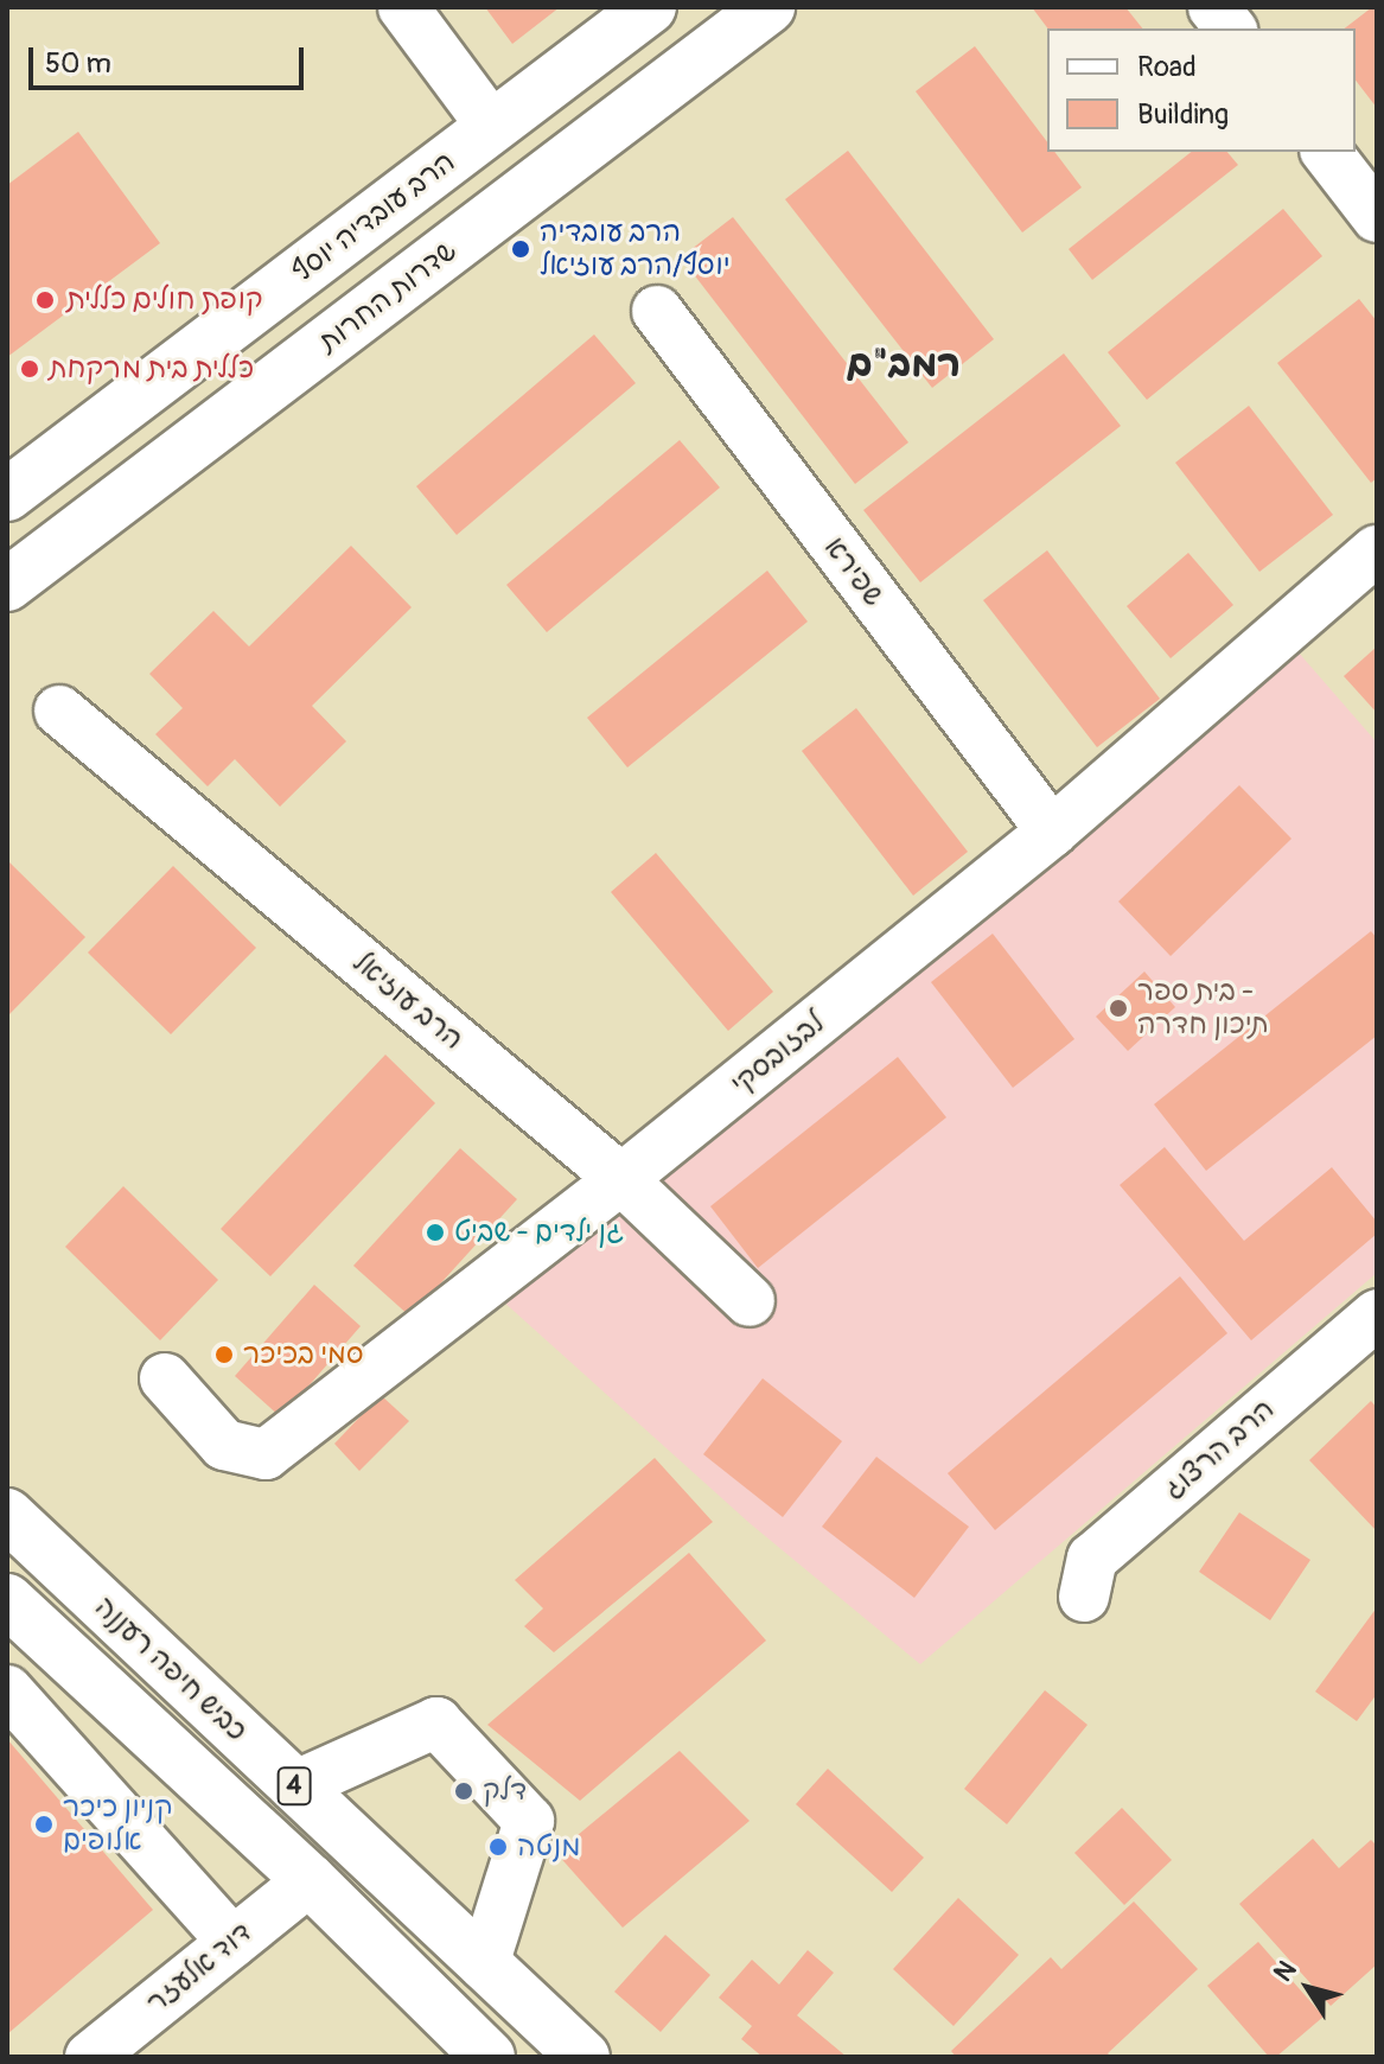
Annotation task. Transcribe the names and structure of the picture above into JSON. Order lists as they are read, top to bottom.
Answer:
{
  "streets": {
    "main road": [
      "הרב עובדיה יוסף",
      "שדרות החרות",
      "כביש חיפה רעננה",
      "4"
    ],
    "street": [
      "שפירא",
      "הרב עוזיאל",
      "לבזובסקי",
      "הרב הרצוג",
      "דוד אלעזר"
    ]
  },
  "crossings": [
    ["שפירא", "לבזובסקי"],
    ["הרב עוזיאל", "לבזובסקי"],
    ["4", "דוד אלעזר"]
  ],
  "districts": ["רמב\"ם"],
  "places": [
    "הרב עובדיה יוסף/הרב עוזיאל",
    "קופת חולים כללית",
    "כללית בית מרקחת",
    "בית ספר - תיכון חדרה",
    "גן ילדים - שביט",
    "סמי בכיכר",
    "דלק",
    "קניון כיכר אלופים",
    "מנטה"
  ],
  "legend": ["Road", "Building"],
  "scale_bar": "50 m",
  "north": "top left"
}
